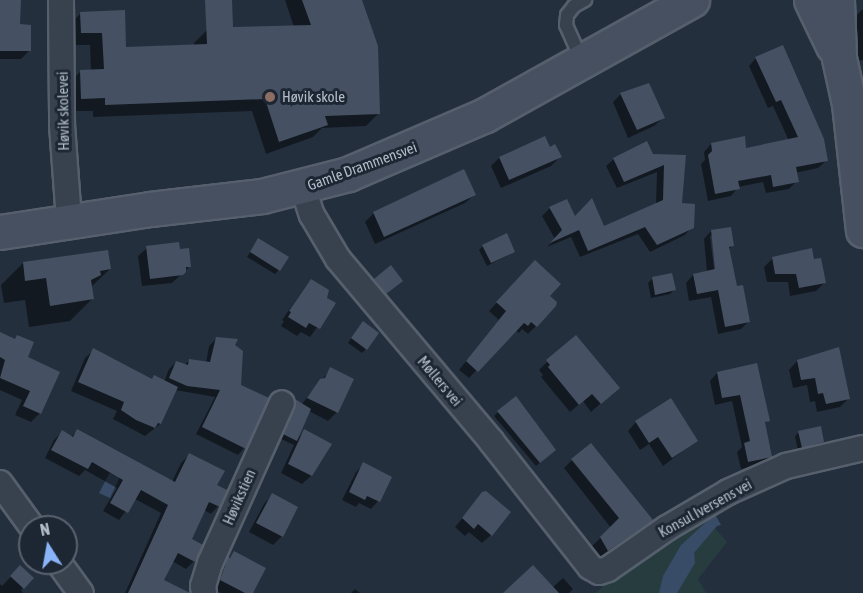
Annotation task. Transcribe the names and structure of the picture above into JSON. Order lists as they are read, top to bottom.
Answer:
{
  "streets": {
    "main road": ["Gamle Drammensvei"],
    "street": [
      "Høvik skolevei",
      "Møllers vei",
      "Høvikstien",
      "Konsul Iversens vei"
    ]
  },
  "crossings": [
    ["Høvik skolevei", "Gamle Drammensvei"],
    ["Gamle Drammensvei", "Møllers vei"],
    ["Møllers vei", "Konsul Iversens vei"]
  ],
  "places": ["Høvik skole"],
  "north": "top"
}
